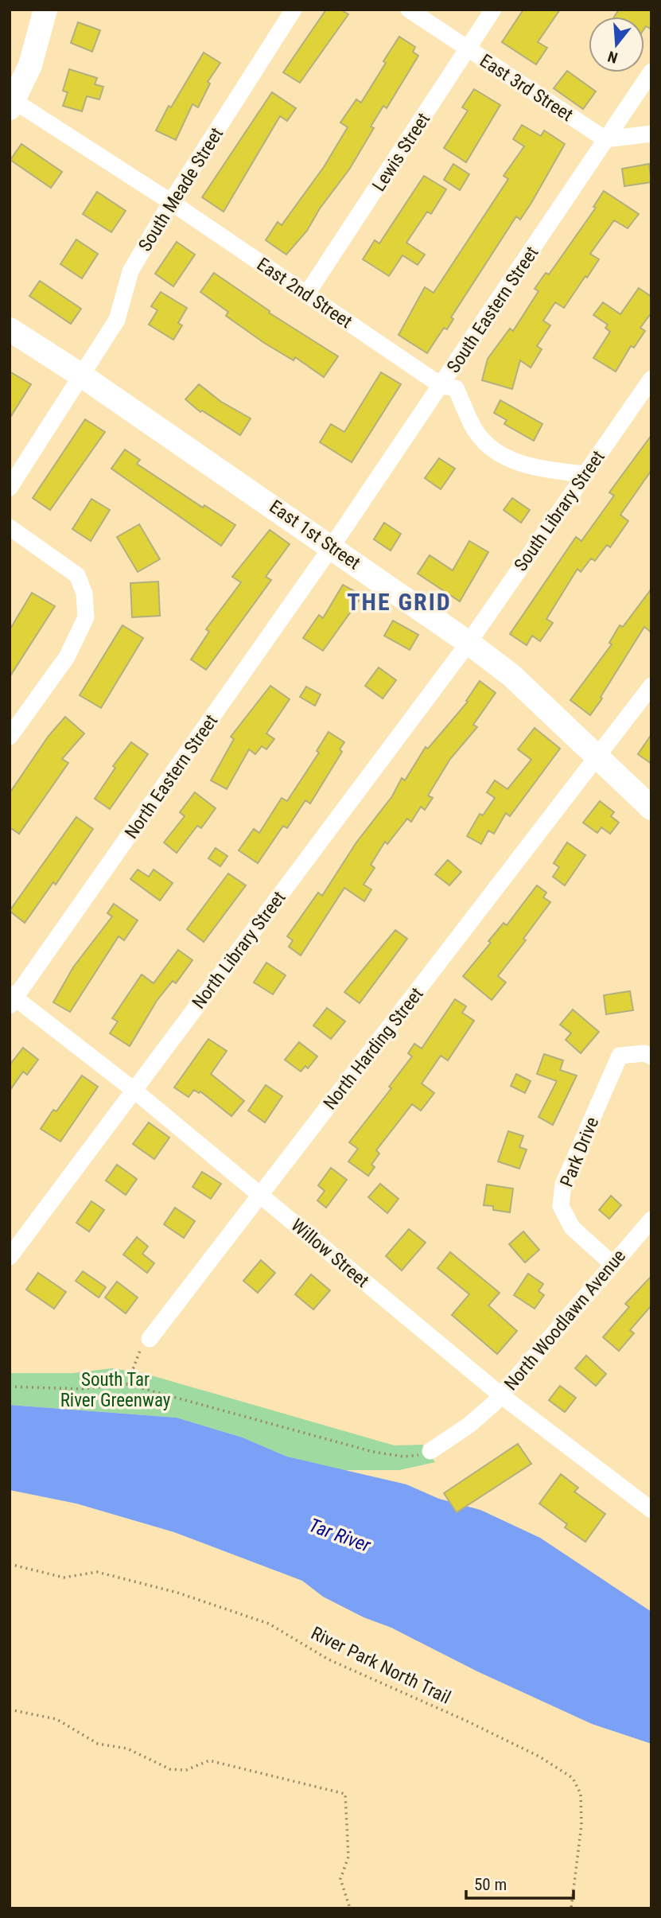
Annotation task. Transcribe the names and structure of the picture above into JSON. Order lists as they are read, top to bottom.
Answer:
{
  "streets": {
    "street": [
      "East 3rd Street",
      "Lewis Street",
      "South Meade Street",
      "East 2nd Street",
      "South Eastern Street",
      "South Library Street",
      "East 1st Street",
      "North Eastern Street",
      "North Library Street",
      "North Harding Street",
      "Park Drive",
      "Willow Street",
      "North Woodlawn Avenue"
    ],
    "path": ["River Park North Trail"]
  },
  "crossings": [
    ["East 3rd Street", "Lewis Street"],
    ["East 3rd Street", "South Eastern Street"],
    ["Lewis Street", "East 2nd Street"],
    ["South Meade Street", "East 2nd Street"],
    ["South Meade Street", "East 1st Street"],
    ["East 2nd Street", "South Eastern Street"],
    ["East 2nd Street", "South Library Street"],
    ["South Eastern Street", "East 1st Street"],
    ["South Eastern Street", "North Eastern Street"],
    ["South Library Street", "East 1st Street"],
    ["South Library Street", "North Library Street"],
    ["East 1st Street", "North Eastern Street"],
    ["East 1st Street", "North Library Street"],
    ["East 1st Street", "North Harding Street"],
    ["North Eastern Street", "Willow Street"],
    ["North Library Street", "Willow Street"],
    ["North Harding Street", "Willow Street"],
    ["Park Drive", "North Woodlawn Avenue"],
    ["Willow Street", "North Woodlawn Avenue"]
  ],
  "districts": ["THE GRID"],
  "water": ["Tar River"],
  "parks": ["South Tar River Greenway"],
  "scale_bar": "50 m",
  "north": "bottom"
}
